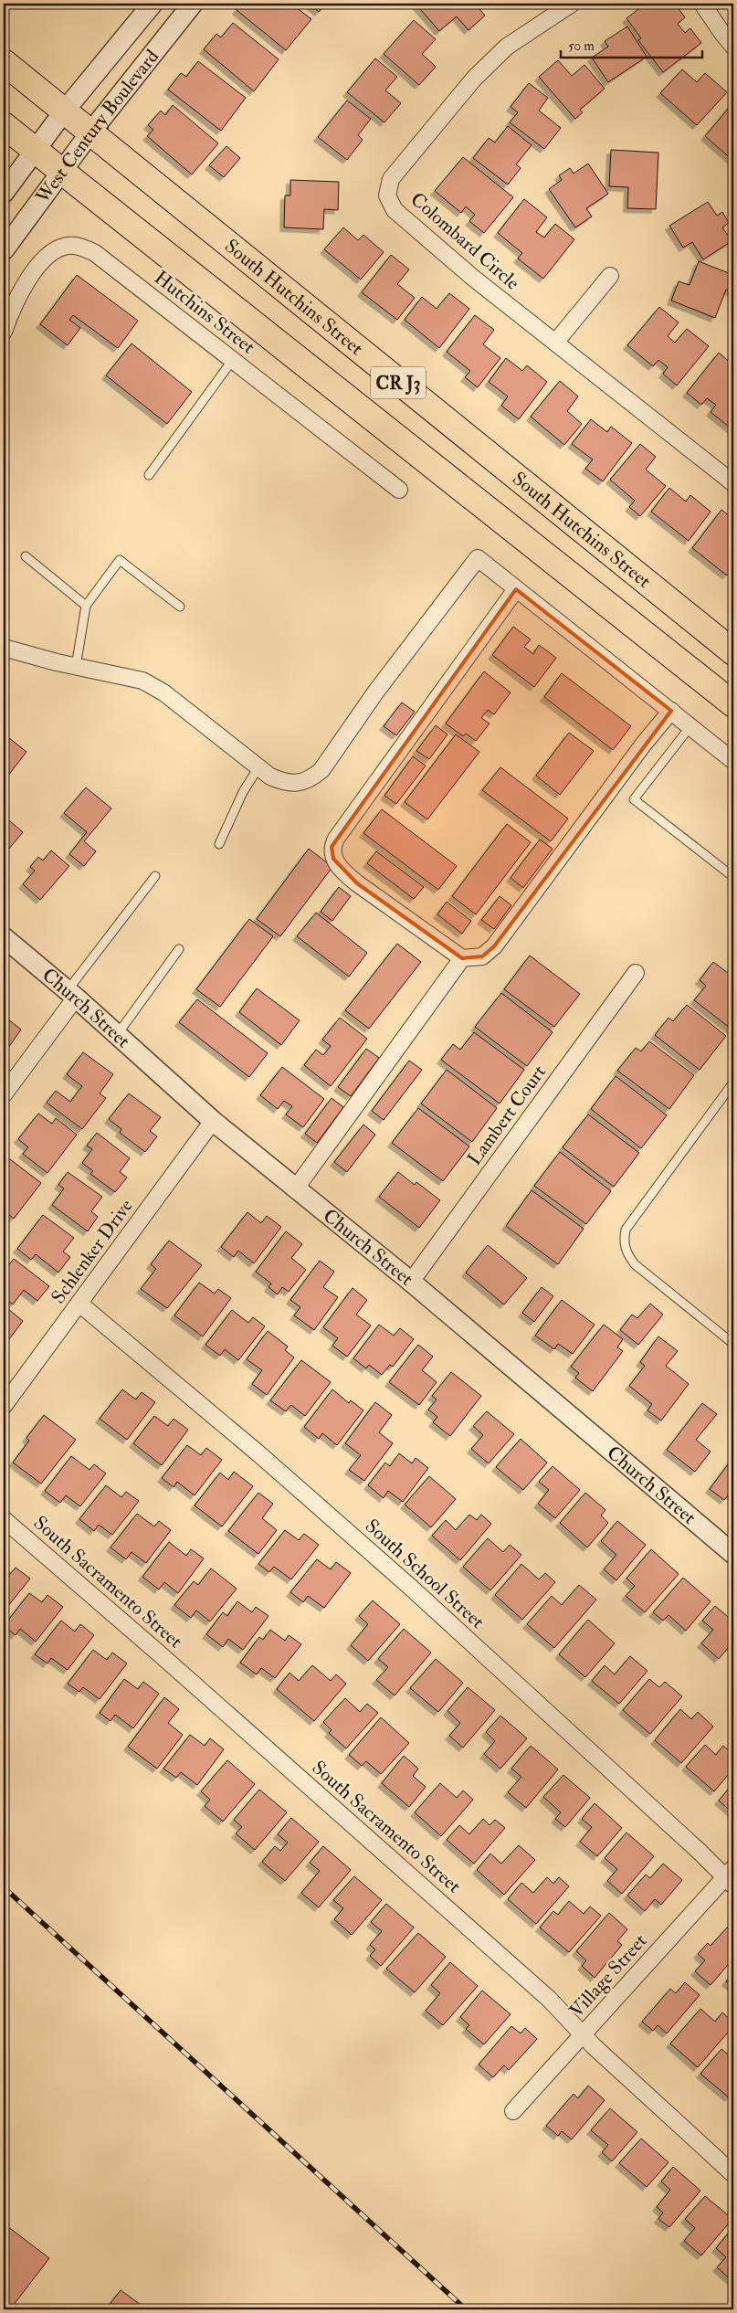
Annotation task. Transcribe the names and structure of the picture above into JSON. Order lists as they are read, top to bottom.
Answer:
{
  "streets": {
    "main road": ["South Hutchins Street", "CR J3"],
    "street": [
      "West Century Boulevard",
      "Colombard Circle",
      "Hutchins Street",
      "Church Street",
      "Lambert Court",
      "Schlenker Drive",
      "South School Street",
      "South Sacramento Street",
      "Village Street"
    ]
  },
  "crossings": [
    ["West Century Boulevard", "South Hutchins Street"],
    ["West Century Boulevard", "CR J3"],
    ["Church Street", "Lambert Court"],
    ["Church Street", "Schlenker Drive"],
    ["Schlenker Drive", "South School Street"],
    ["South School Street", "Village Street"],
    ["South Sacramento Street", "Village Street"]
  ],
  "scale_bar": "50 m"
}
